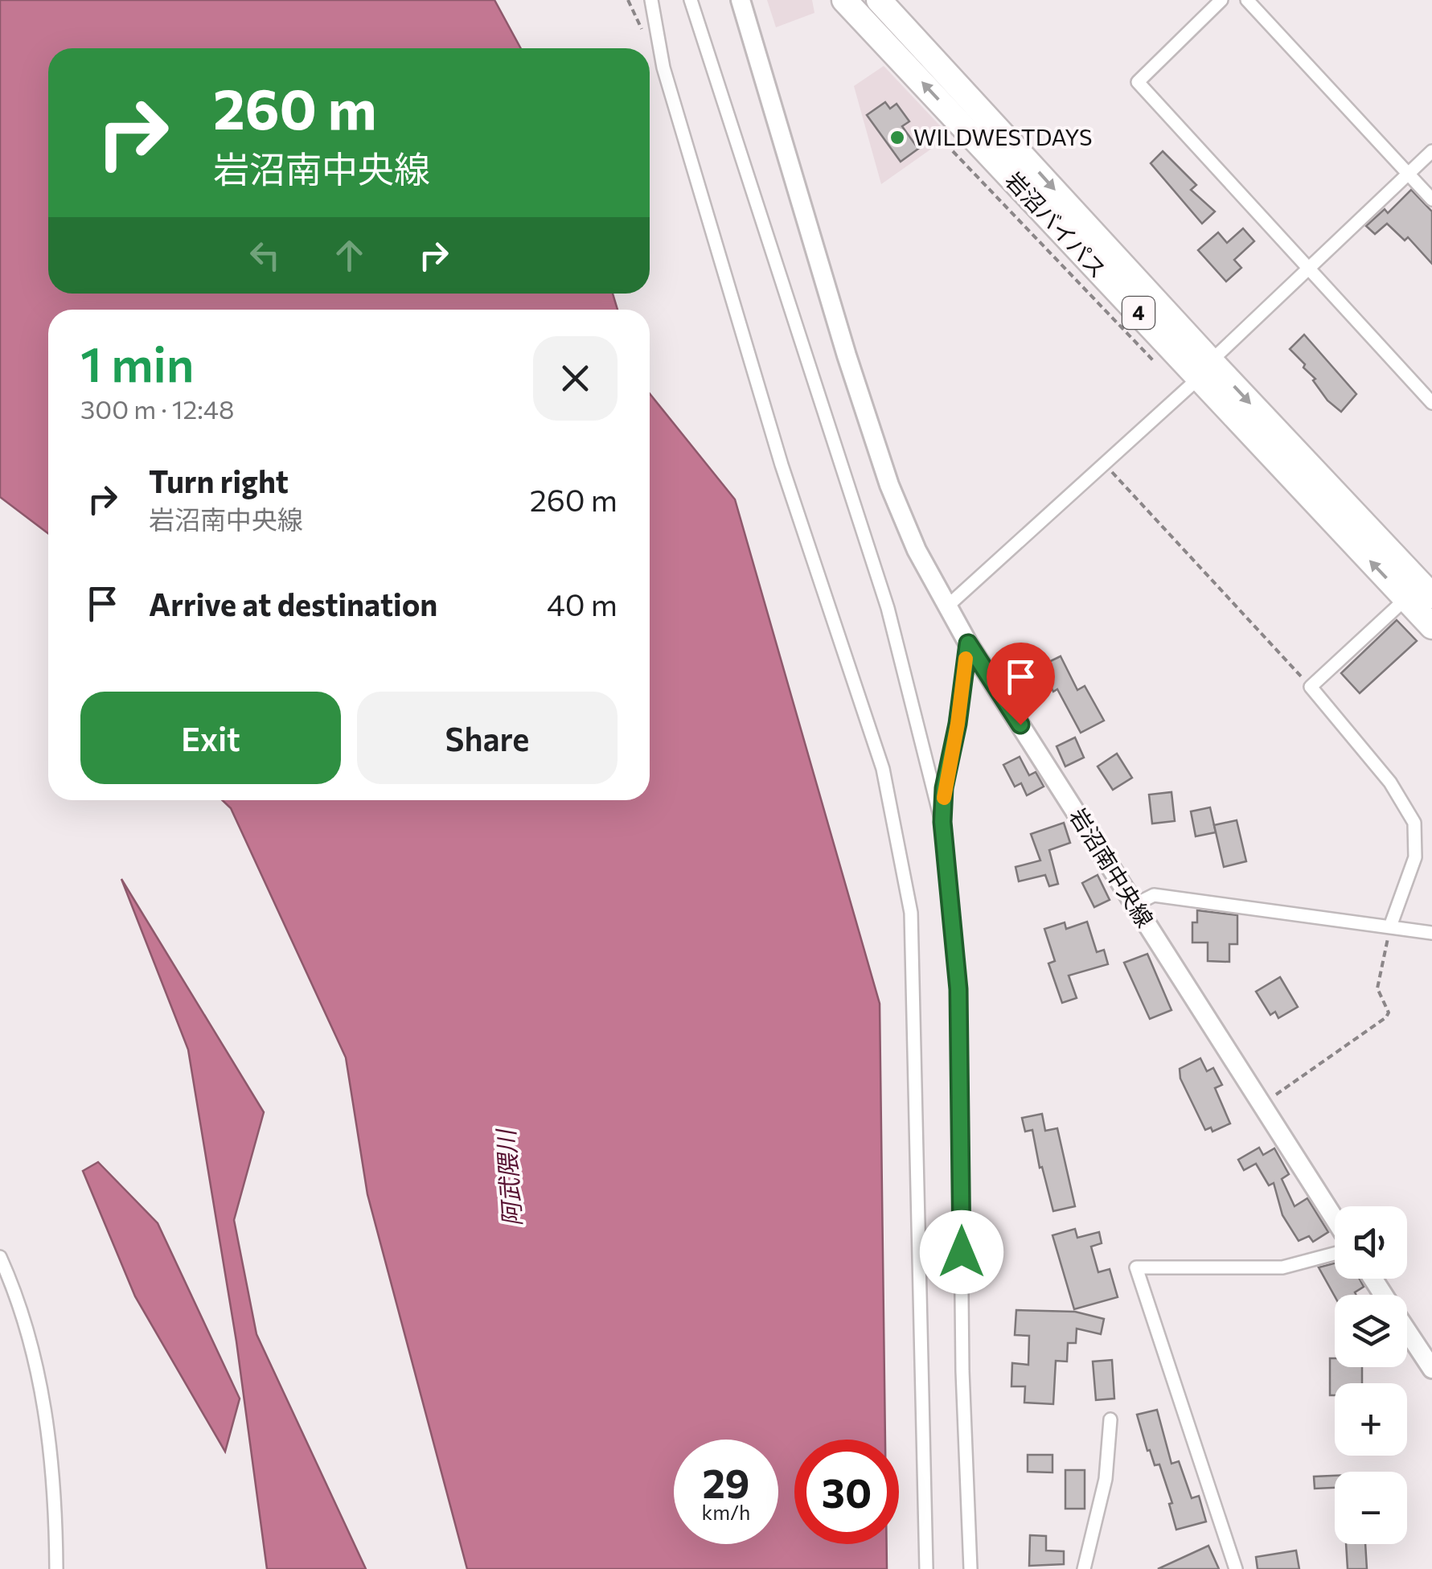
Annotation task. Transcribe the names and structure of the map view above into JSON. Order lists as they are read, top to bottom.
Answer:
{
  "streets": {
    "highway": ["岩沼バイパス", "4"],
    "street": ["岩沼南中央線"]
  },
  "water": ["阿武隈川"],
  "places": ["WILDWESTDAYS"],
  "page": {
    "turn": ["260 m", "岩沼南中央線"],
    "heading": ["1 min", "300 m · 12:48"],
    "list": [
      {
        "name": "Turn right",
        "note": "岩沼南中央線",
        "value": "260 m"
      },
      {
        "name": "Arrive at destination",
        "value": "40 m"
      }
    ],
    "buttons": ["Exit", "Share"],
    "map_buttons": ["+", "−"],
    "speed": "29 km/h",
    "limit": "30"
  }
}
